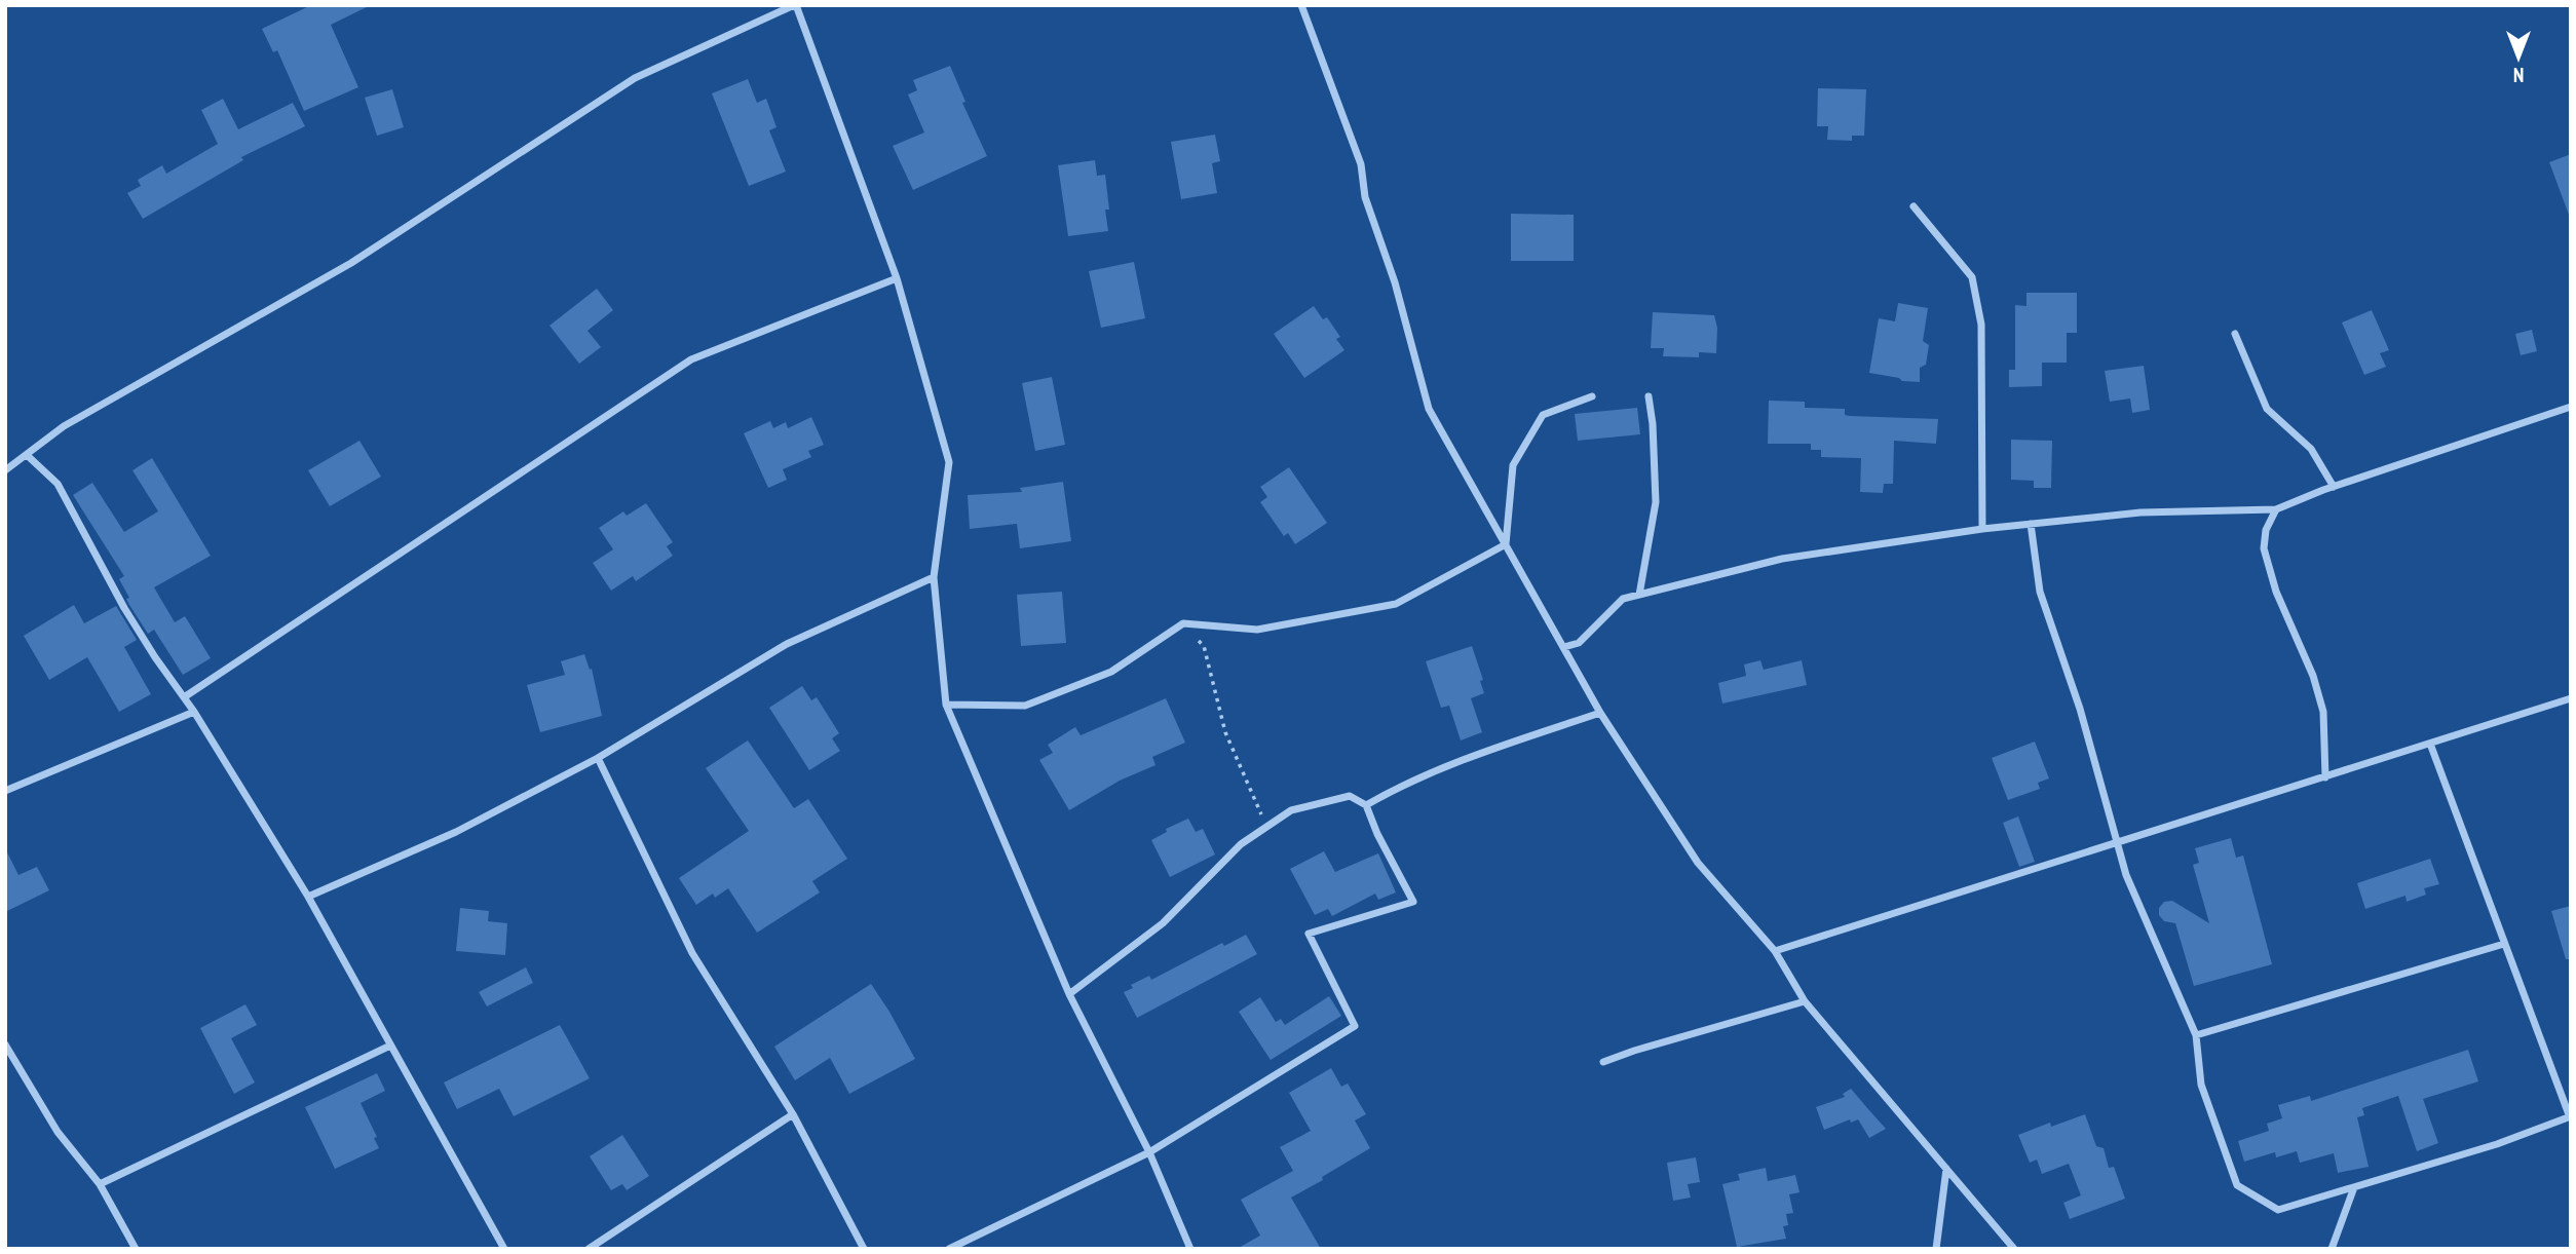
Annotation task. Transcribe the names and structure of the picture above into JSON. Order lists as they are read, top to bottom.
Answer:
{
  "north": "bottom"
}
